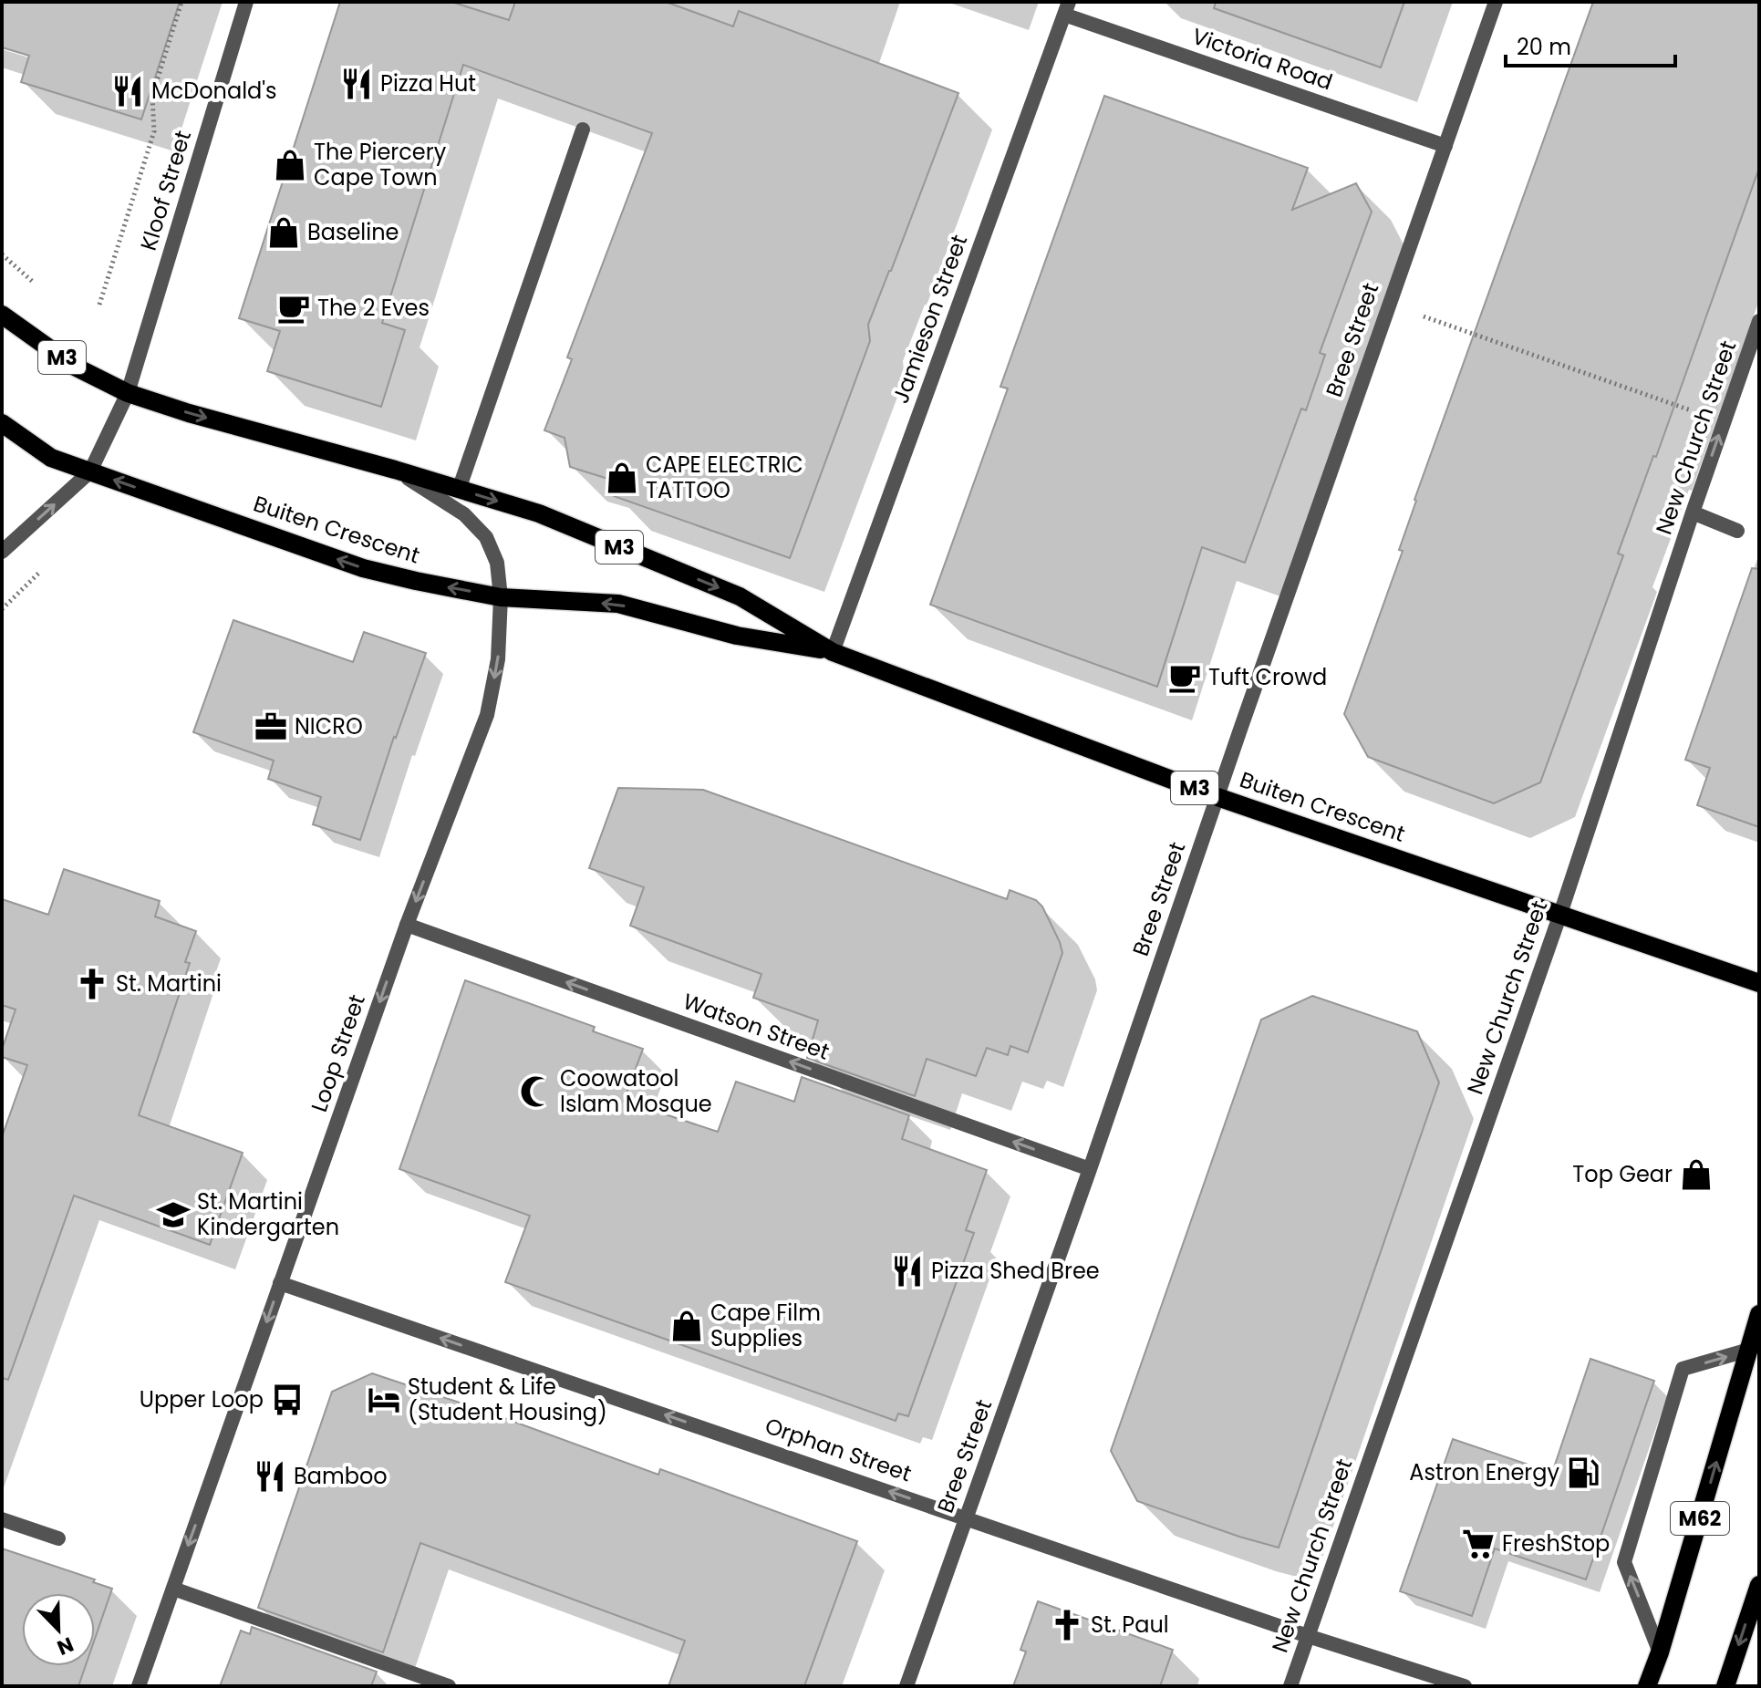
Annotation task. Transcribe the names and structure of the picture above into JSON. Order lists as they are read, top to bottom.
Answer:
{
  "streets": {
    "main road": ["M3", "Buiten Crescent", "M62"],
    "street": [
      "Victoria Road",
      "Kloof Street",
      "Jamieson Street",
      "Bree Street",
      "New Church Street",
      "Watson Street",
      "Loop Street",
      "Orphan Street"
    ]
  },
  "crossings": [
    ["Victoria Road", "Jamieson Street"],
    ["Victoria Road", "Bree Street"],
    ["Kloof Street", "M3"],
    ["Kloof Street", "Buiten Crescent"],
    ["Jamieson Street", "Buiten Crescent"],
    ["Bree Street", "Buiten Crescent"],
    ["Bree Street", "Watson Street"],
    ["Bree Street", "Orphan Street"],
    ["M3", "Buiten Crescent"],
    ["New Church Street", "Buiten Crescent"],
    ["New Church Street", "Orphan Street"],
    ["Buiten Crescent", "Loop Street"],
    ["Watson Street", "Loop Street"],
    ["Loop Street", "Orphan Street"]
  ],
  "one_way": ["Watson Street", "Loop Street", "Orphan Street"],
  "places": {
    "restaurant": [
      "Pizza Hut",
      "McDonald's",
      "Pizza Shed Bree",
      "Bamboo"
    ],
    "shop": [
      "The Piercery Cape Town",
      "Baseline",
      "CAPE ELECTRIC TATTOO",
      "Top Gear",
      "Cape Film Supplies"
    ],
    "cafe": ["The 2 Eves", "Tuft Crowd"],
    "office": ["NICRO"],
    "church": ["St. Martini", "St. Paul"],
    "mosque": ["Coowatool Islam Mosque"],
    "school or university": ["St. Martini Kindergarten"],
    "bus stop": ["Upper Loop"],
    "hotel": ["Student & Life (Student Housing)"],
    "fuel station": ["Astron Energy"],
    "supermarket": ["FreshStop"]
  },
  "scale_bar": "20 m",
  "north": "bottom right"
}
